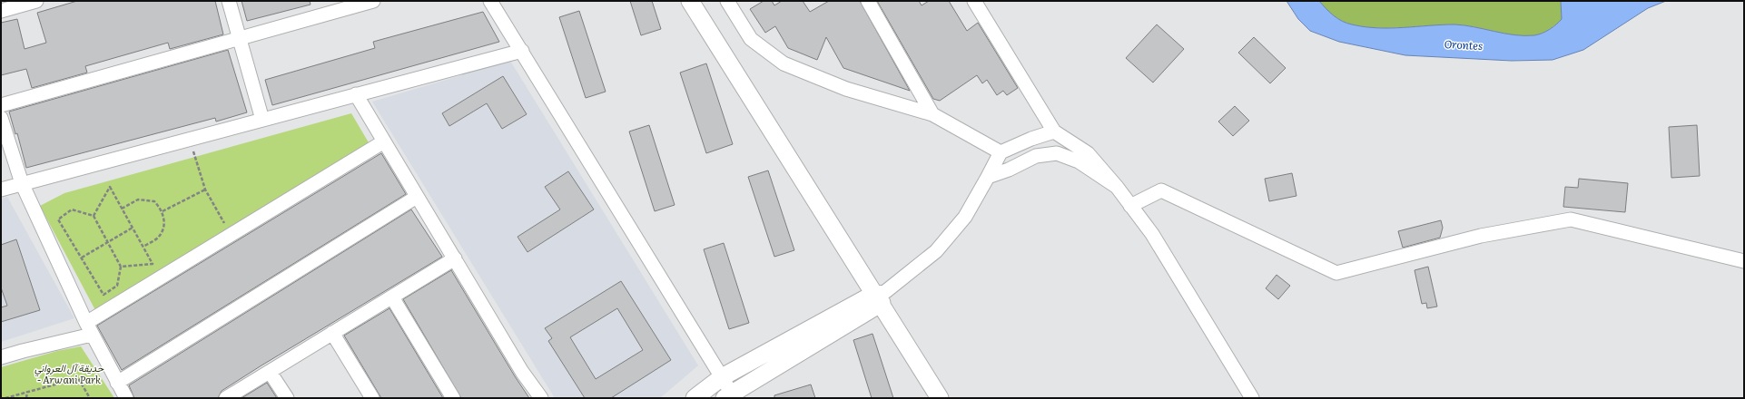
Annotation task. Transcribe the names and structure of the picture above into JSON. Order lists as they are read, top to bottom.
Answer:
{
  "water": ["Orontes"],
  "parks": ["حديقة آل العرواني - Arwani Park"]
}
